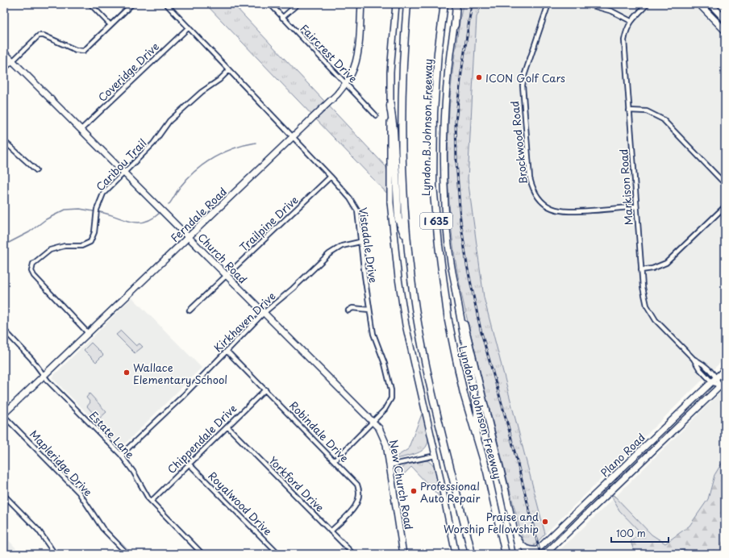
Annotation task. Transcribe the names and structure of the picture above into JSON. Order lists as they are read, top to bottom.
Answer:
{
  "streets": {
    "highway": ["Lyndon B Johnson Freeway", "I 635"],
    "main road": [
      "Ferndale Road",
      "Church Road",
      "Plano Road",
      "New Church Road"
    ],
    "street": [
      "Faircrest Drive",
      "Coveridge Drive",
      "Brockwood Road",
      "Caribou Trail",
      "Markison Road",
      "Trailpine Drive",
      "Vistadale Drive",
      "Kirkhaven Drive",
      "Robindale Drive",
      "Estate Lane",
      "Chippendale Drive",
      "Mapleridge Drive",
      "Yorkford Drive",
      "Royalwood Drive"
    ]
  },
  "crossings": [
    ["Faircrest Drive", "Ferndale Road"],
    ["Coveridge Drive", "Vistadale Drive"],
    ["Coveridge Drive", "Church Road"],
    ["Brockwood Road", "Markison Road"],
    ["Caribou Trail", "Ferndale Road"],
    ["Caribou Trail", "Vistadale Drive"],
    ["Caribou Trail", "Church Road"],
    ["Markison Road", "Plano Road"],
    ["Ferndale Road", "Vistadale Drive"],
    ["Ferndale Road", "Church Road"],
    ["Ferndale Road", "Estate Lane"],
    ["Ferndale Road", "Mapleridge Drive"],
    ["Trailpine Drive", "Vistadale Drive"],
    ["Trailpine Drive", "Church Road"],
    ["Vistadale Drive", "Church Road"],
    ["Vistadale Drive", "Kirkhaven Drive"],
    ["Vistadale Drive", "Robindale Drive"],
    ["Vistadale Drive", "New Church Road"],
    ["Church Road", "Kirkhaven Drive"],
    ["Church Road", "New Church Road"],
    ["Kirkhaven Drive", "Robindale Drive"],
    ["Kirkhaven Drive", "Estate Lane"],
    ["Robindale Drive", "Chippendale Drive"],
    ["Robindale Drive", "Yorkford Drive"],
    ["Estate Lane", "Chippendale Drive"],
    ["Chippendale Drive", "Yorkford Drive"],
    ["Chippendale Drive", "Royalwood Drive"]
  ],
  "places": [
    "ICON Golf Cars",
    "Wallace Elementary School",
    "Professional Auto Repair",
    "Praise and Worship Fellowship"
  ],
  "scale_bar": "100 m"
}
